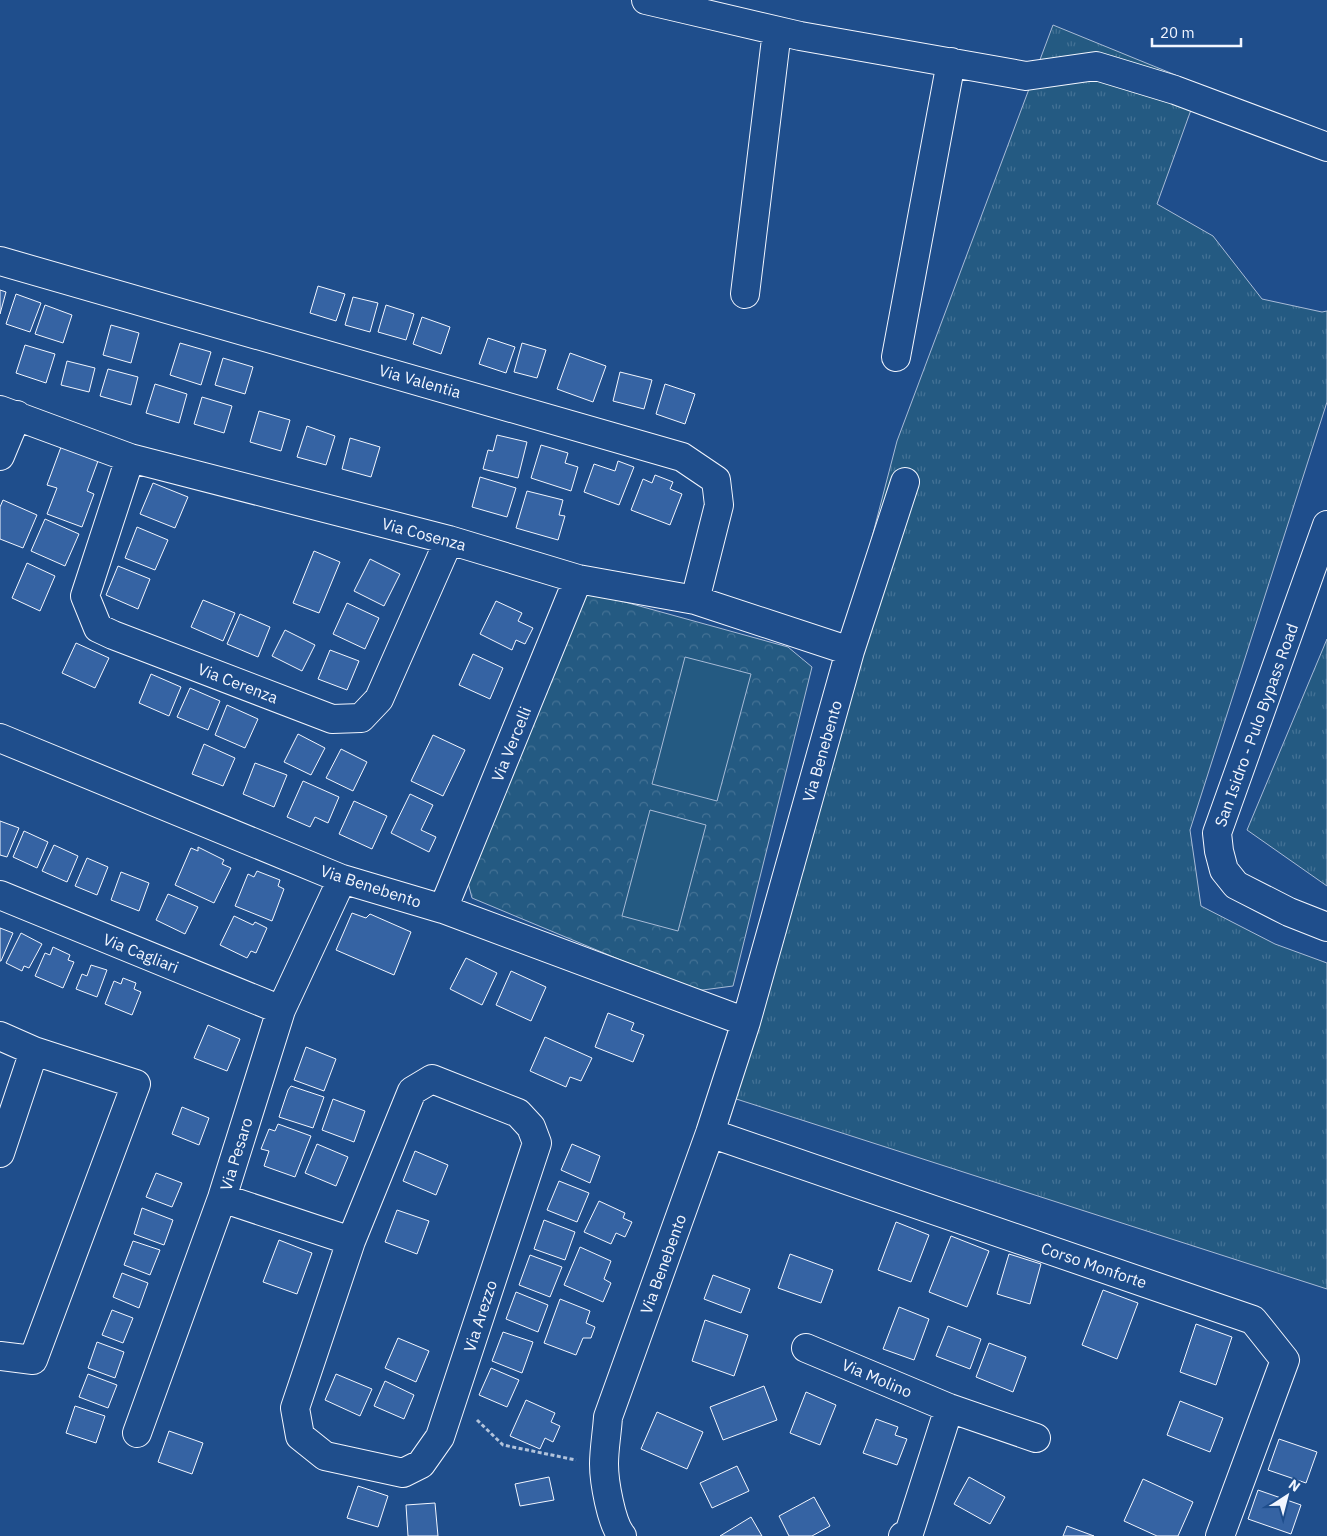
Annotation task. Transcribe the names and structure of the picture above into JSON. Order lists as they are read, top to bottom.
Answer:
{
  "streets": {
    "street": [
      "Via Valentia",
      "Via Cosenza",
      "Via Cerenza",
      "San Isidro - Pulo Bypass Road",
      "Via Vercelli",
      "Via Benebento",
      "Via Cagliari",
      "Via Pesaro",
      "Corso Monforte",
      "Via Arezzo",
      "Via Molino"
    ]
  },
  "crossings": [
    ["Via Valentia", "Via Cosenza"],
    ["Via Cosenza", "Via Cerenza"],
    ["Via Cosenza", "Via Vercelli"],
    ["Via Cosenza", "Via Benebento"],
    ["Via Vercelli", "Via Benebento"],
    ["Via Benebento", "Via Pesaro"],
    ["Via Benebento", "Corso Monforte"],
    ["Via Cagliari", "Via Pesaro"]
  ],
  "scale_bar": "20 m",
  "north": "top right"
}
